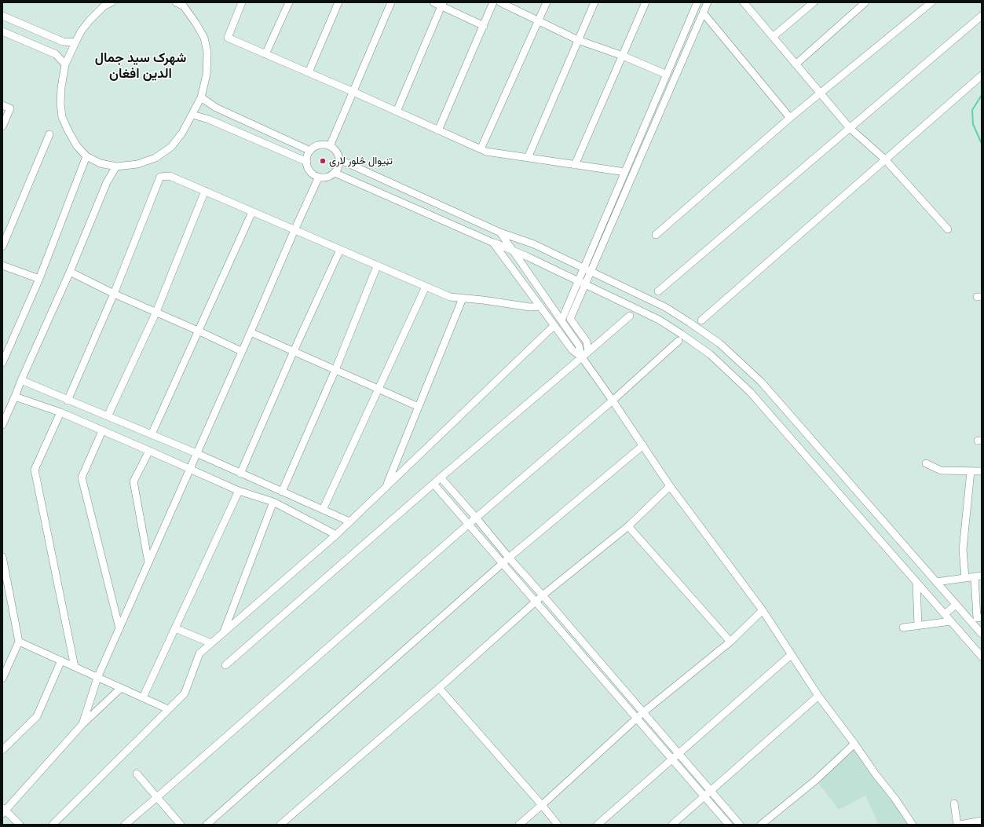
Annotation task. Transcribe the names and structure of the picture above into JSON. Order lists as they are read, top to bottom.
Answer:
{
  "districts": ["شهرک سید جمال الدین افغان"],
  "places": ["تڼیوال څلور لاری"]
}
